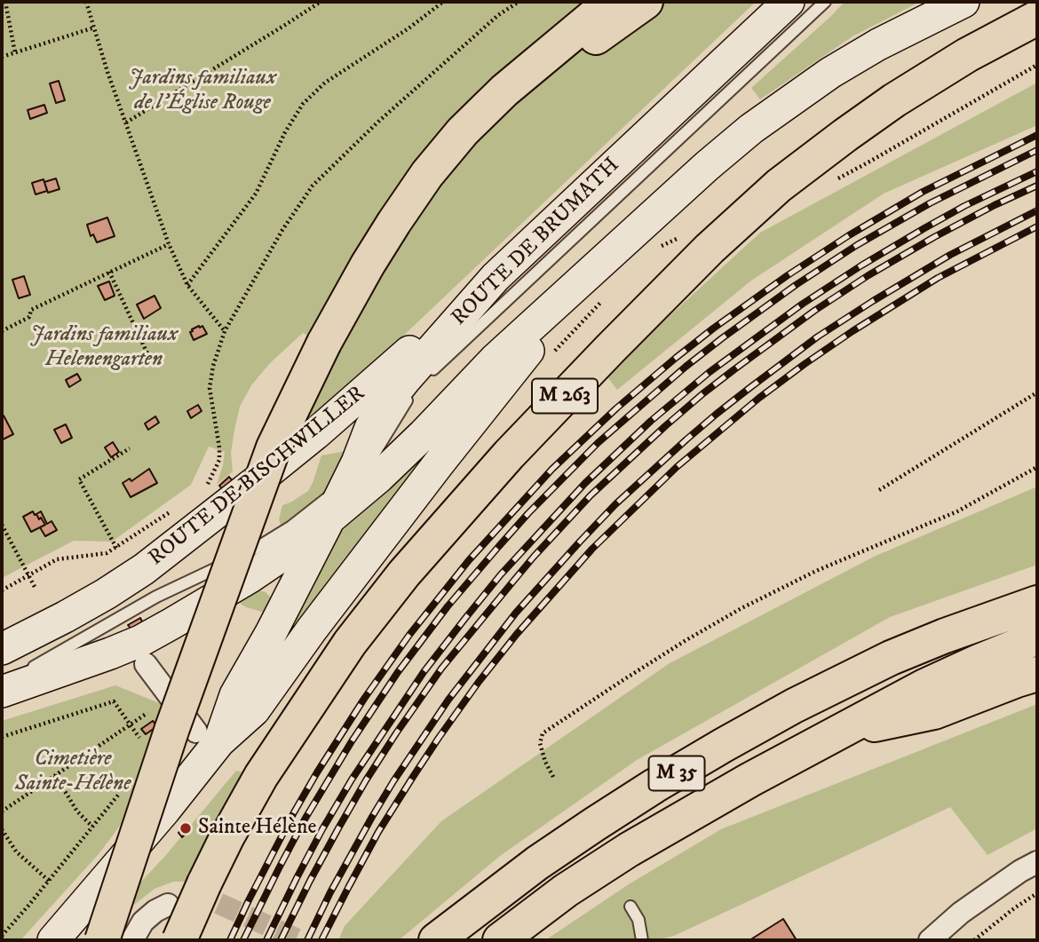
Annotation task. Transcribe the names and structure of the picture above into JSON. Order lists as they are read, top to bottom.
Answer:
{
  "streets": {
    "highway": ["M 263", "M 35"],
    "main road": ["ROUTE DE BRUMATH", "ROUTE DE BISCHWILLER"]
  },
  "crossings": [
    ["ROUTE DE BRUMATH", "ROUTE DE BISCHWILLER"]
  ],
  "parks": ["Jardins familiaux de l'Église Rouge", "Jardins familiaux Helenengarten", "Cimetière Sainte-Hélène"],
  "places": ["Sainte Hélène"]
}
